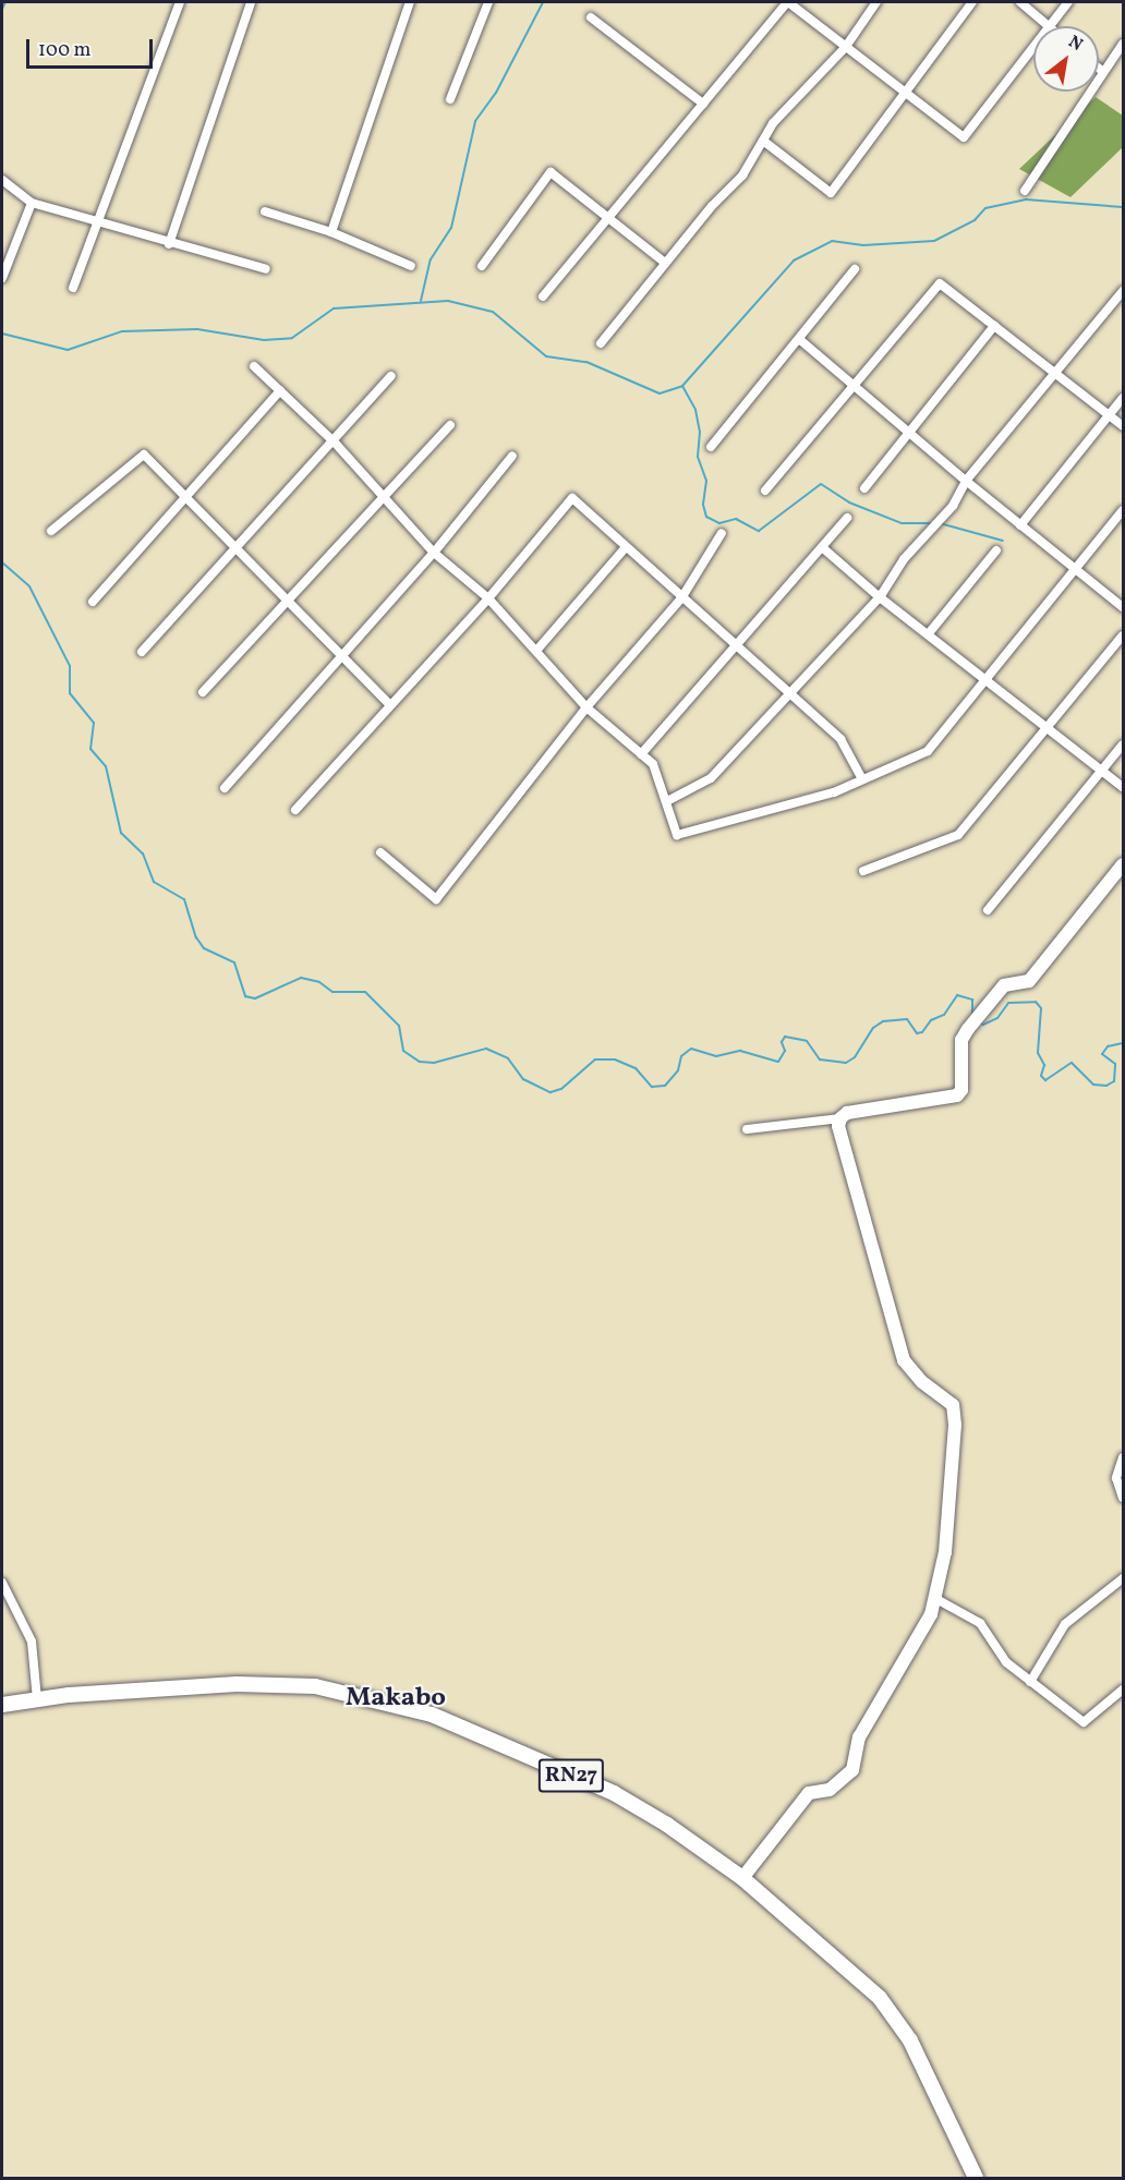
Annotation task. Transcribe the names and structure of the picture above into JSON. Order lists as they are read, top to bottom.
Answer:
{
  "streets": {
    "main road": ["RN27"]
  },
  "districts": ["Makabo"],
  "scale_bar": "100 m",
  "north": "top right"
}
